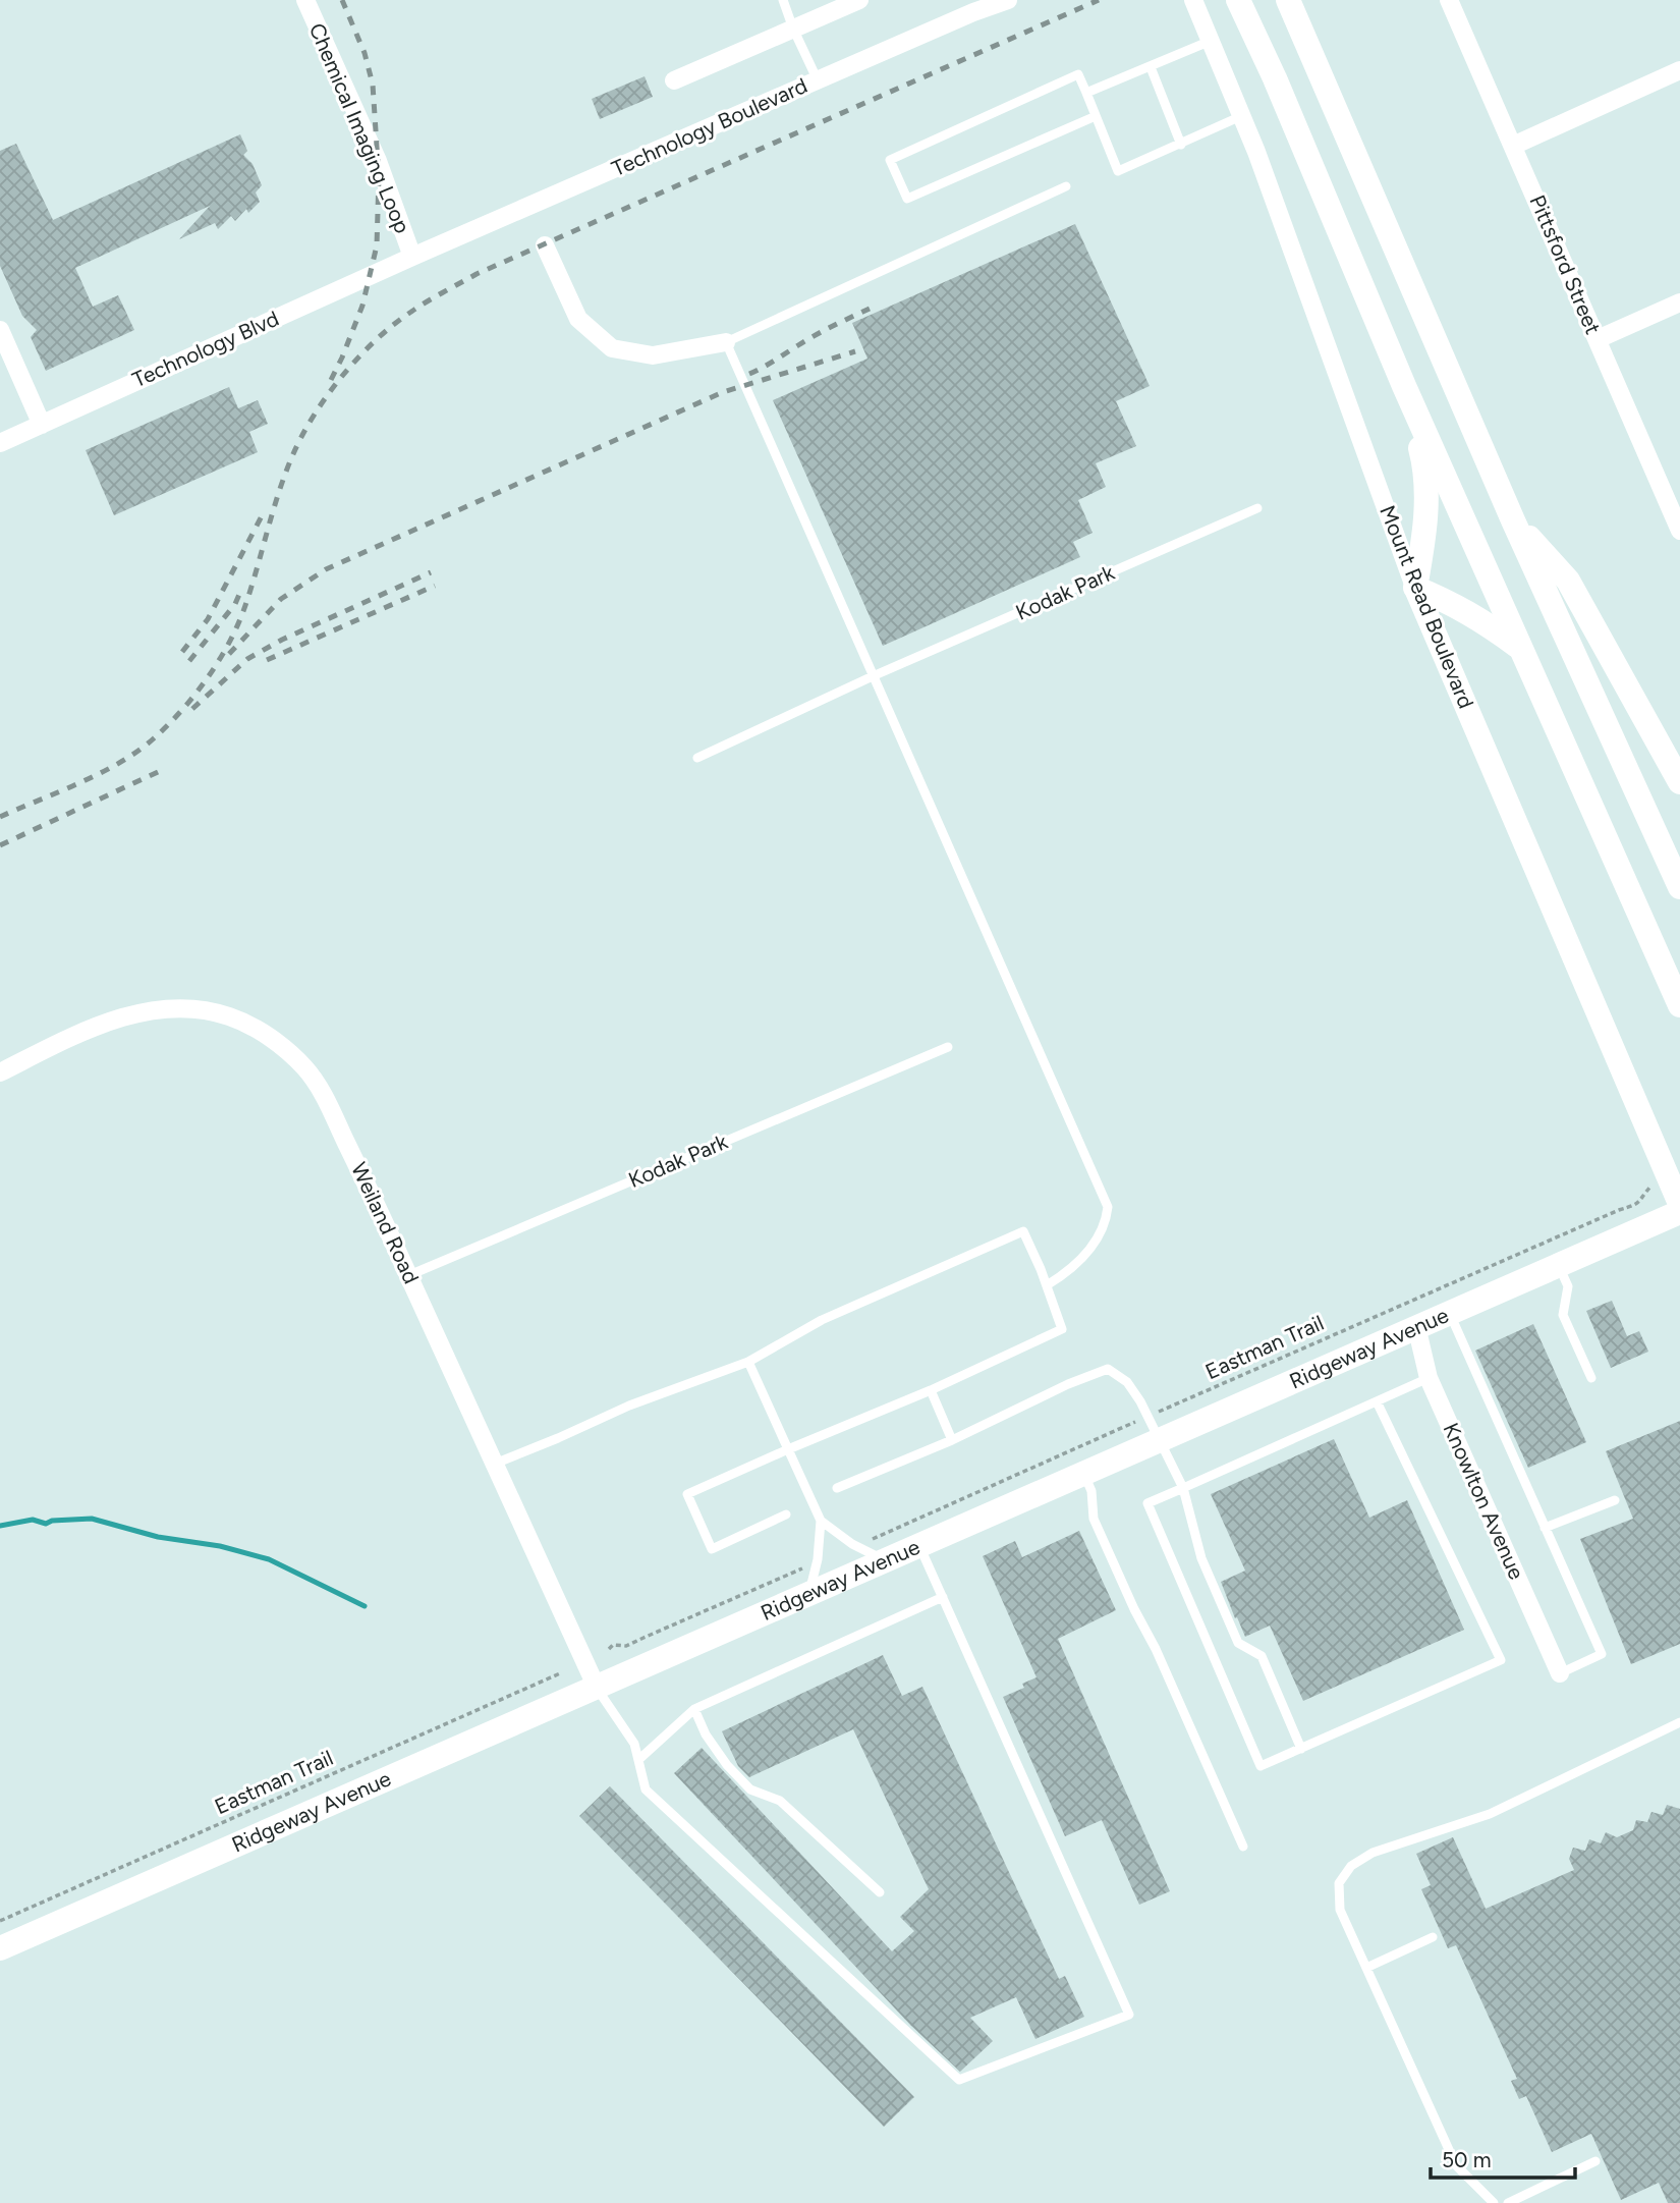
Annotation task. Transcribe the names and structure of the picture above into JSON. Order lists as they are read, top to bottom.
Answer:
{
  "streets": {
    "main road": ["Ridgeway Avenue"],
    "street": [
      "Technology Boulevard",
      "Chemical Imaging Loop",
      "Pittsford Street",
      "Technology Blvd",
      "Mount Read Boulevard",
      "Weiland Road",
      "Knowlton Avenue"
    ],
    "lane": ["Kodak Park"],
    "path": ["Eastman Trail"]
  },
  "crossings": [
    ["Technology Boulevard", "Chemical Imaging Loop"],
    ["Technology Boulevard", "Technology Blvd"],
    ["Chemical Imaging Loop", "Technology Blvd"],
    ["Kodak Park", "Weiland Road"],
    ["Mount Read Boulevard", "Eastman Trail"],
    ["Weiland Road", "Ridgeway Avenue"],
    ["Ridgeway Avenue", "Knowlton Avenue"]
  ],
  "scale_bar": "50 m"
}
